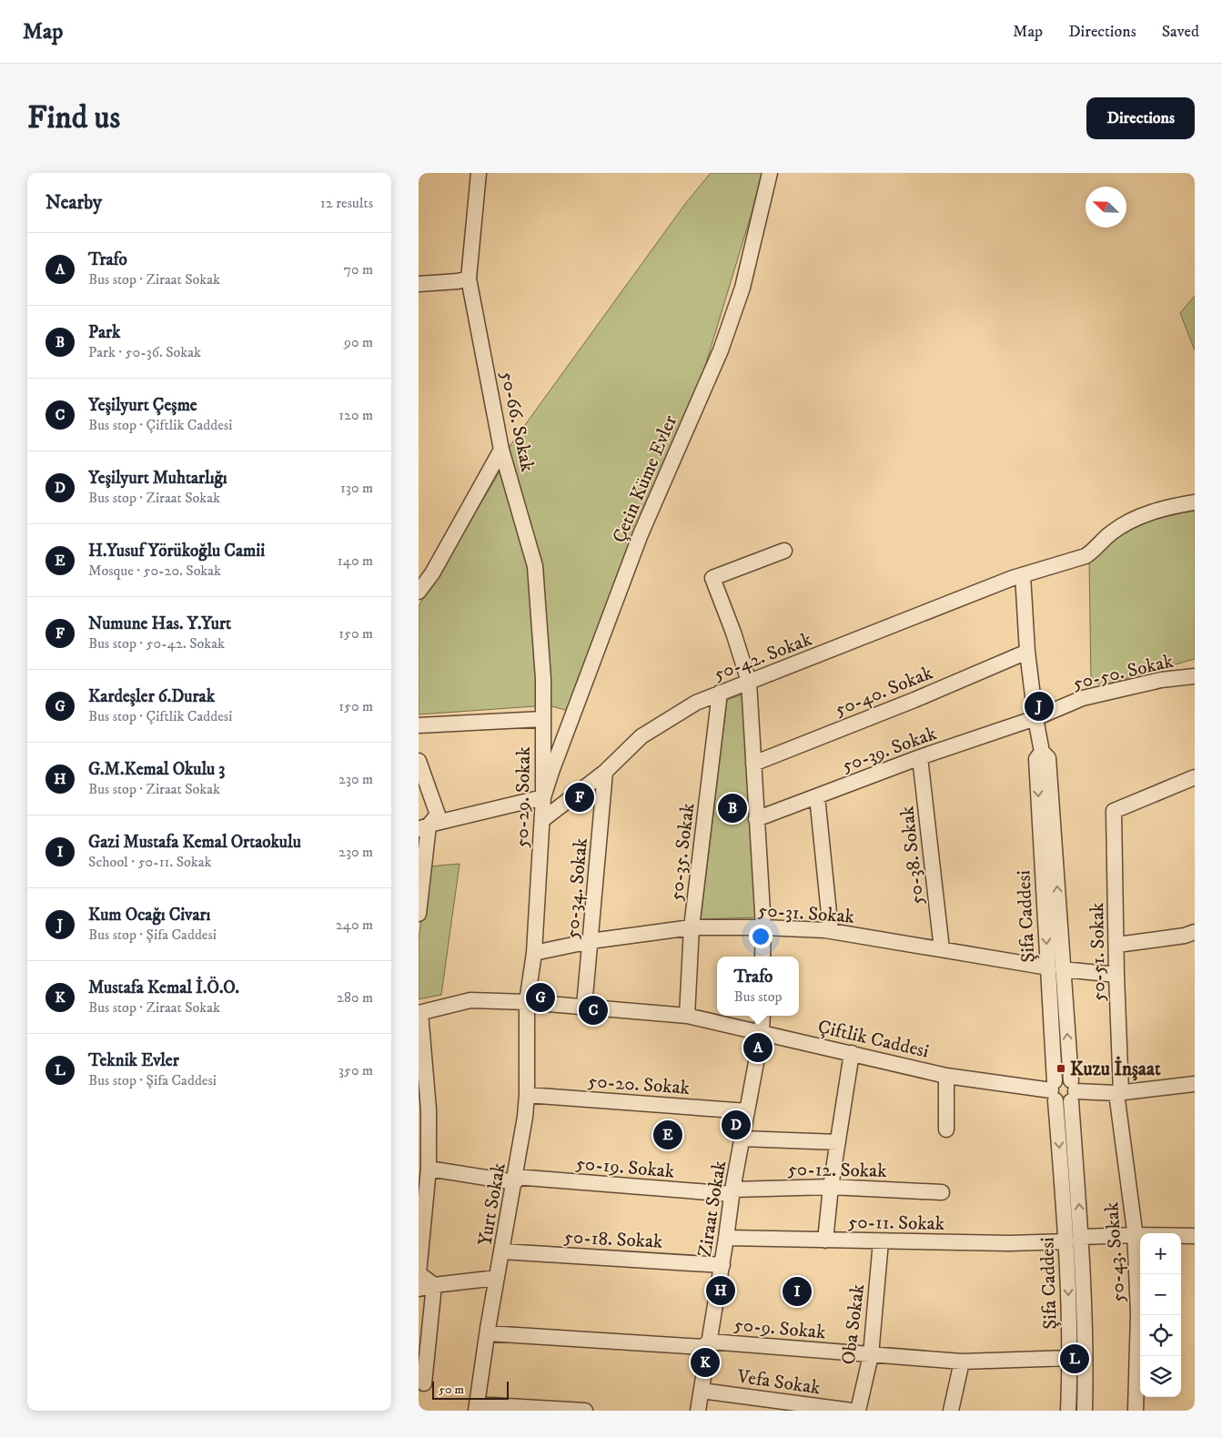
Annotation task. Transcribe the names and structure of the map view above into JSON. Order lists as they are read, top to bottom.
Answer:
{
  "streets": {
    "street": [
      "50-66. Sokak",
      "Çetin Küme Evler",
      "50-42. Sokak",
      "50-50. Sokak",
      "50-40. Sokak",
      "50-39. Sokak",
      "50-29. Sokak",
      "50-35. Sokak",
      "50-38. Sokak",
      "50-34. Sokak",
      "50-31. Sokak",
      "Şifa Caddesi",
      "50-51. Sokak",
      "Çiftlik Caddesi",
      "50-20. Sokak",
      "50-19. Sokak",
      "50-12. Sokak",
      "Yurt Sokak",
      "Ziraat Sokak",
      "50-11. Sokak",
      "50-18. Sokak",
      "50-43. Sokak",
      "Oba Sokak",
      "50-9. Sokak",
      "Vefa Sokak"
    ]
  },
  "crossings": [
    ["50-66. Sokak", "50-29. Sokak"],
    ["Çetin Küme Evler", "50-29. Sokak"],
    ["50-42. Sokak", "50-29. Sokak"],
    ["50-42. Sokak", "50-35. Sokak"],
    ["50-42. Sokak", "50-34. Sokak"],
    ["50-42. Sokak", "Şifa Caddesi"],
    ["50-50. Sokak", "50-39. Sokak"],
    ["50-50. Sokak", "Şifa Caddesi"],
    ["50-40. Sokak", "Şifa Caddesi"],
    ["50-39. Sokak", "50-38. Sokak"],
    ["50-39. Sokak", "Şifa Caddesi"],
    ["50-29. Sokak", "50-31. Sokak"],
    ["50-29. Sokak", "Çiftlik Caddesi"],
    ["50-29. Sokak", "Yurt Sokak"],
    ["50-35. Sokak", "50-31. Sokak"],
    ["50-35. Sokak", "Çiftlik Caddesi"],
    ["50-38. Sokak", "50-31. Sokak"],
    ["50-34. Sokak", "50-31. Sokak"],
    ["50-34. Sokak", "Çiftlik Caddesi"],
    ["50-31. Sokak", "Şifa Caddesi"],
    ["50-31. Sokak", "50-51. Sokak"],
    ["Şifa Caddesi", "Çiftlik Caddesi"],
    ["Şifa Caddesi", "50-11. Sokak"],
    ["Şifa Caddesi", "50-9. Sokak"],
    ["50-51. Sokak", "50-43. Sokak"],
    ["Çiftlik Caddesi", "Yurt Sokak"],
    ["Çiftlik Caddesi", "Ziraat Sokak"],
    ["50-20. Sokak", "Yurt Sokak"],
    ["50-20. Sokak", "Ziraat Sokak"],
    ["50-19. Sokak", "50-12. Sokak"],
    ["50-19. Sokak", "Yurt Sokak"],
    ["50-19. Sokak", "Ziraat Sokak"],
    ["50-12. Sokak", "Ziraat Sokak"],
    ["Yurt Sokak", "50-18. Sokak"],
    ["Yurt Sokak", "50-9. Sokak"],
    ["Ziraat Sokak", "50-11. Sokak"],
    ["Ziraat Sokak", "50-18. Sokak"],
    ["Ziraat Sokak", "50-9. Sokak"],
    ["Ziraat Sokak", "Vefa Sokak"],
    ["50-11. Sokak", "Oba Sokak"],
    ["Oba Sokak", "50-9. Sokak"]
  ],
  "places": {
    "transit": ["Kuzu İnşaat"]
  },
  "scale_bar": "50 m",
  "north": "top left",
  "page": {
    "header": "Map",
    "nav": ["Map", "Directions", "Saved"],
    "buttons": "Directions",
    "title": "Find us",
    "heading": ["Nearby", "12 results"],
    "list": [
      {
        "mark": "A",
        "name": "Trafo",
        "note": "Bus stop · Ziraat Sokak",
        "value": "70 m"
      },
      {
        "mark": "B",
        "name": "Park",
        "note": "Park · 50-36. Sokak",
        "value": "90 m"
      },
      {
        "mark": "C",
        "name": "Yeşilyurt Çeşme",
        "note": "Bus stop · Çiftlik Caddesi",
        "value": "120 m"
      },
      {
        "mark": "D",
        "name": "Yeşilyurt Muhtarlığı",
        "note": "Bus stop · Ziraat Sokak",
        "value": "130 m"
      },
      {
        "mark": "E",
        "name": "H.Yusuf Yörükoğlu Camii",
        "note": "Mosque · 50-20. Sokak",
        "value": "140 m"
      },
      {
        "mark": "F",
        "name": "Numune Has. Y.Yurt",
        "note": "Bus stop · 50-42. Sokak",
        "value": "150 m"
      },
      {
        "mark": "G",
        "name": "Kardeşler 6.Durak",
        "note": "Bus stop · Çiftlik Caddesi",
        "value": "150 m"
      },
      {
        "mark": "H",
        "name": "G.M.Kemal Okulu 3",
        "note": "Bus stop · Ziraat Sokak",
        "value": "230 m"
      },
      {
        "mark": "I",
        "name": "Gazi Mustafa Kemal Ortaokulu",
        "note": "School · 50-11. Sokak",
        "value": "230 m"
      },
      {
        "mark": "J",
        "name": "Kum Ocağı Civarı",
        "note": "Bus stop · Şifa Caddesi",
        "value": "240 m"
      },
      {
        "mark": "K",
        "name": "Mustafa Kemal İ.Ö.O.",
        "note": "Bus stop · Ziraat Sokak",
        "value": "280 m"
      },
      {
        "mark": "L",
        "name": "Teknik Evler",
        "note": "Bus stop · Şifa Caddesi",
        "value": "350 m"
      }
    ],
    "pins": [
      "J",
      "F",
      "B",
      "G",
      "C",
      "A",
      "D",
      "E",
      "H",
      "I",
      "L",
      "K"
    ],
    "popup": ["Trafo", "Bus stop"],
    "map_buttons": ["+", "−"],
    "scale": "50 m"
  }
}
